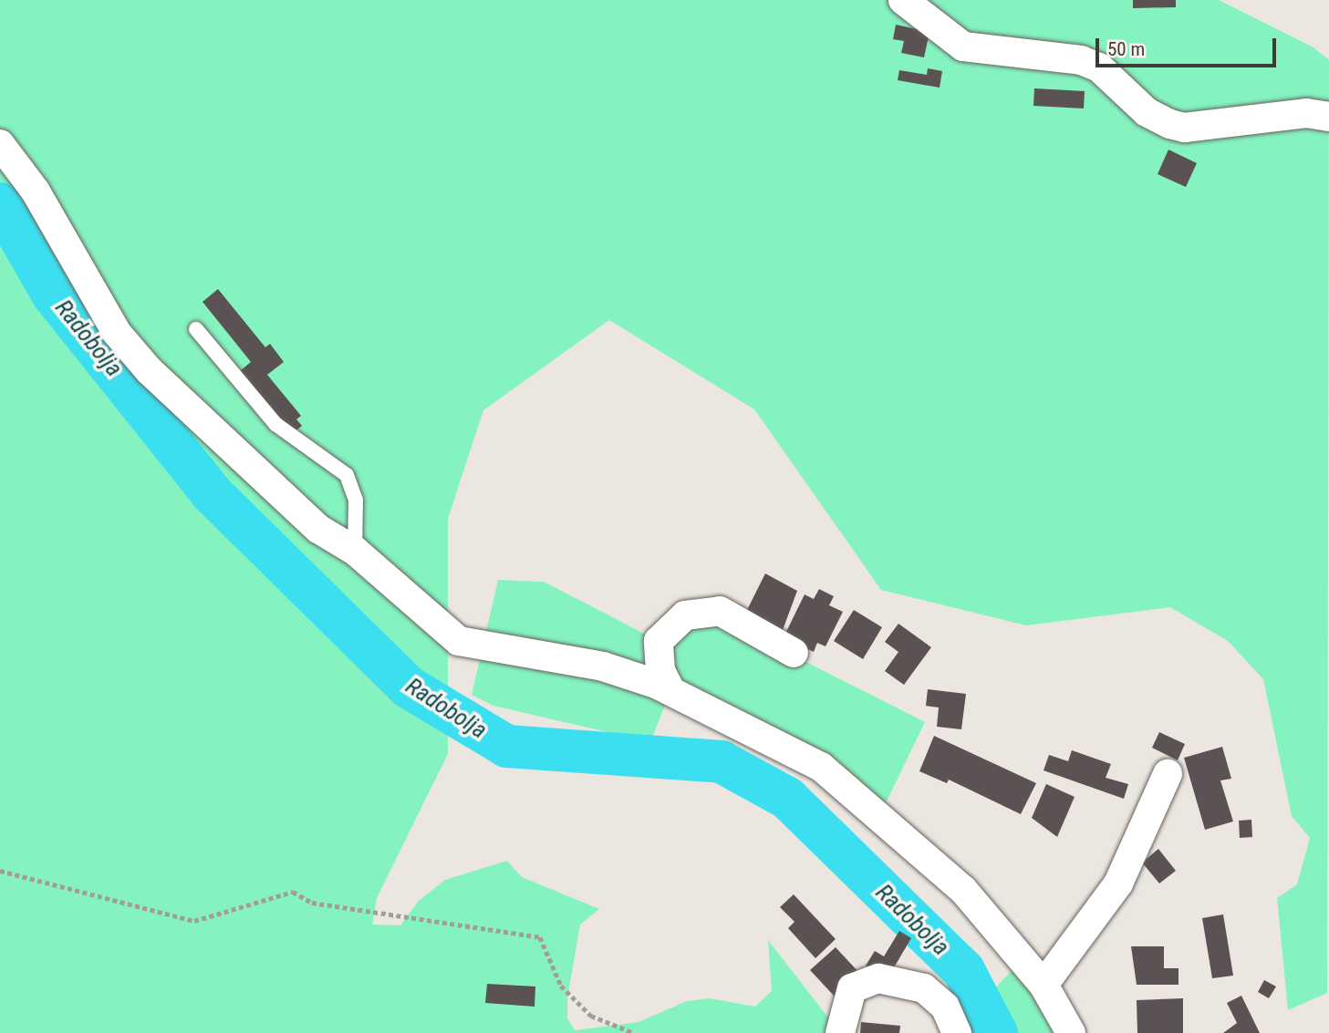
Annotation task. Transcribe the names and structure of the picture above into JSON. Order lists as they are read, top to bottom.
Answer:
{
  "water": ["Radobolja"],
  "scale_bar": "50 m"
}
